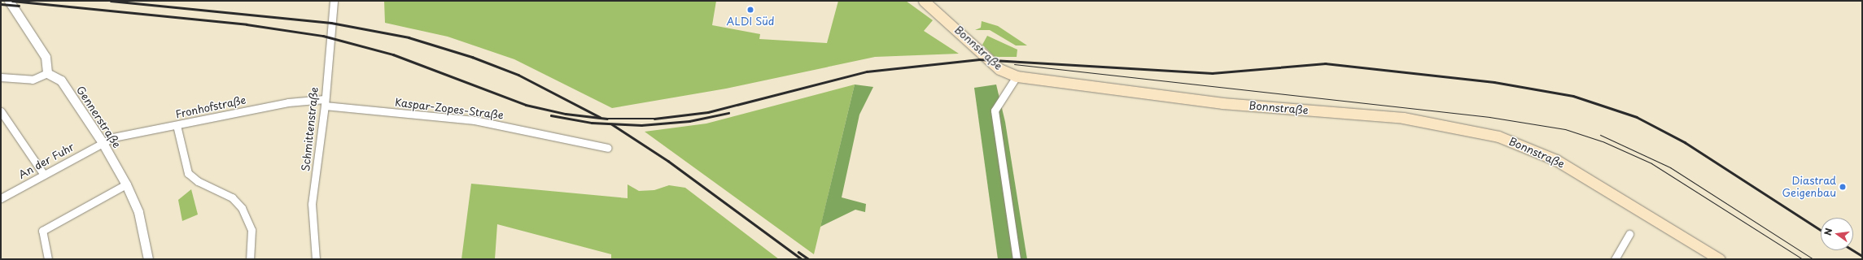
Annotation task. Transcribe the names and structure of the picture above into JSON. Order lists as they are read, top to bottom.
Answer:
{
  "streets": {
    "main road": ["Bonnstraße"],
    "street": [
      "Fronhofstraße",
      "Kaspar-Zopes-Straße",
      "Gennerstraße",
      "Schmittenstraße",
      "An der Fuhr"
    ]
  },
  "crossings": [
    ["Fronhofstraße", "Kaspar-Zopes-Straße"],
    ["Fronhofstraße", "Gennerstraße"],
    ["Fronhofstraße", "Schmittenstraße"],
    ["Fronhofstraße", "An der Fuhr"],
    ["Kaspar-Zopes-Straße", "Schmittenstraße"],
    ["Gennerstraße", "An der Fuhr"]
  ],
  "places": ["ALDI Süd", "Diastrad Geigenbau"],
  "north": "left"
}
